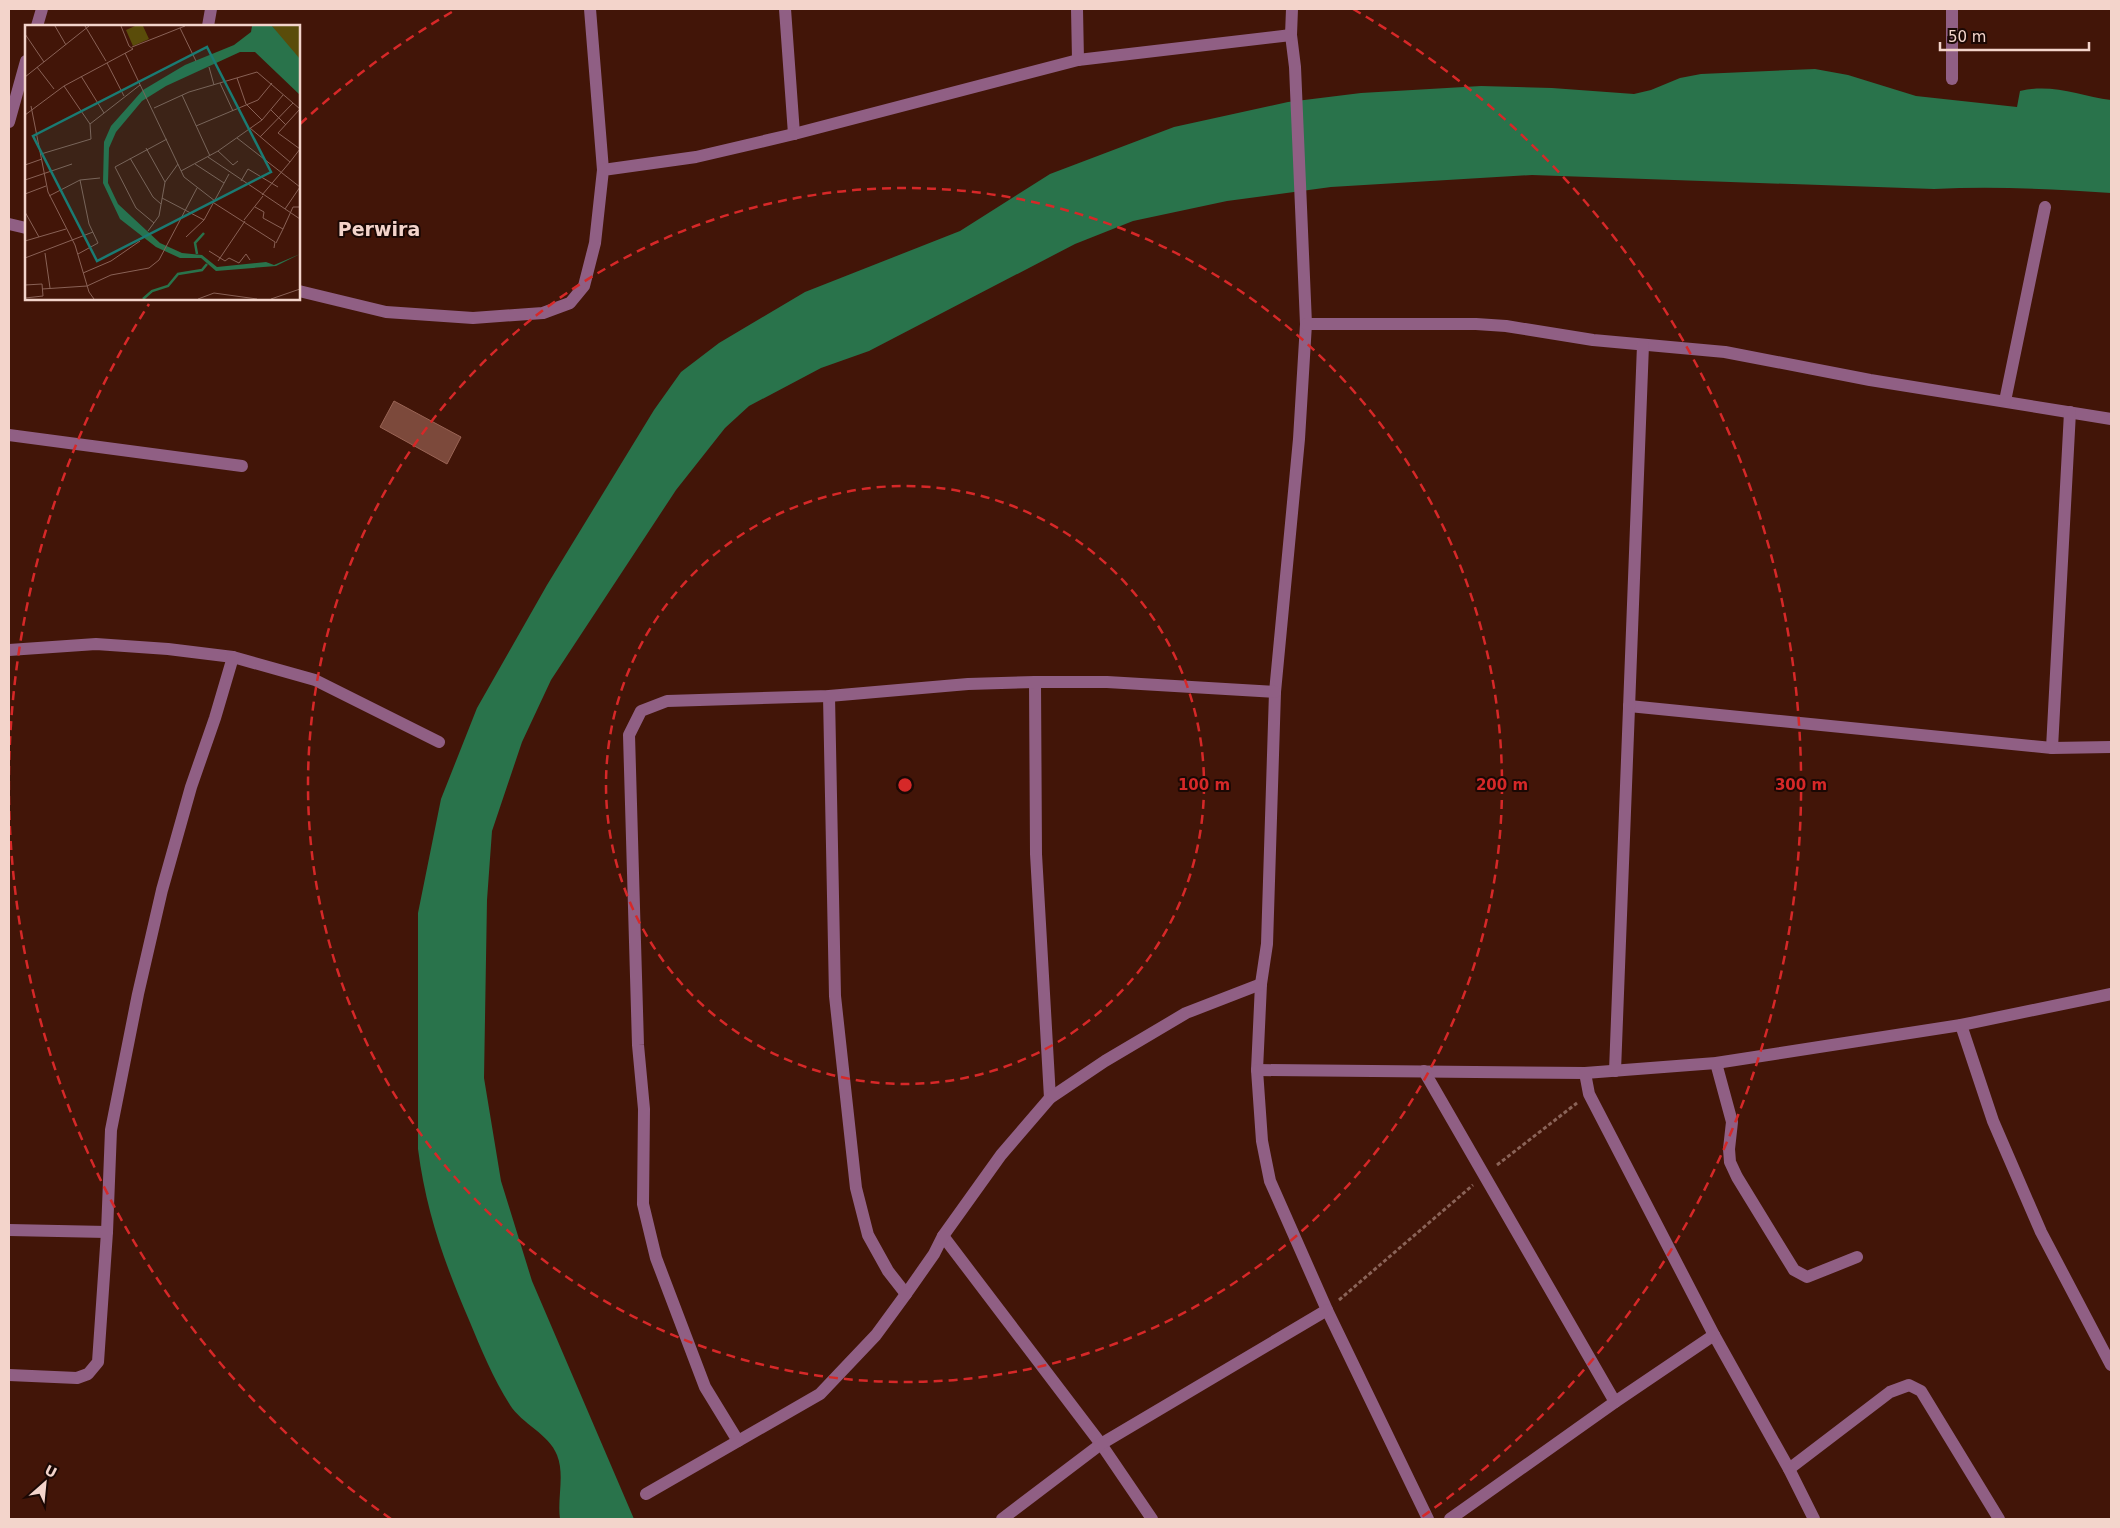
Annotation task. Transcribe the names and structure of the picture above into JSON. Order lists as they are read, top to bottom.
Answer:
{
  "districts": ["Perwira"],
  "scale_bar": "50 m",
  "north": "top right",
  "rings": ["100 m", "200 m", "300 m"]
}
